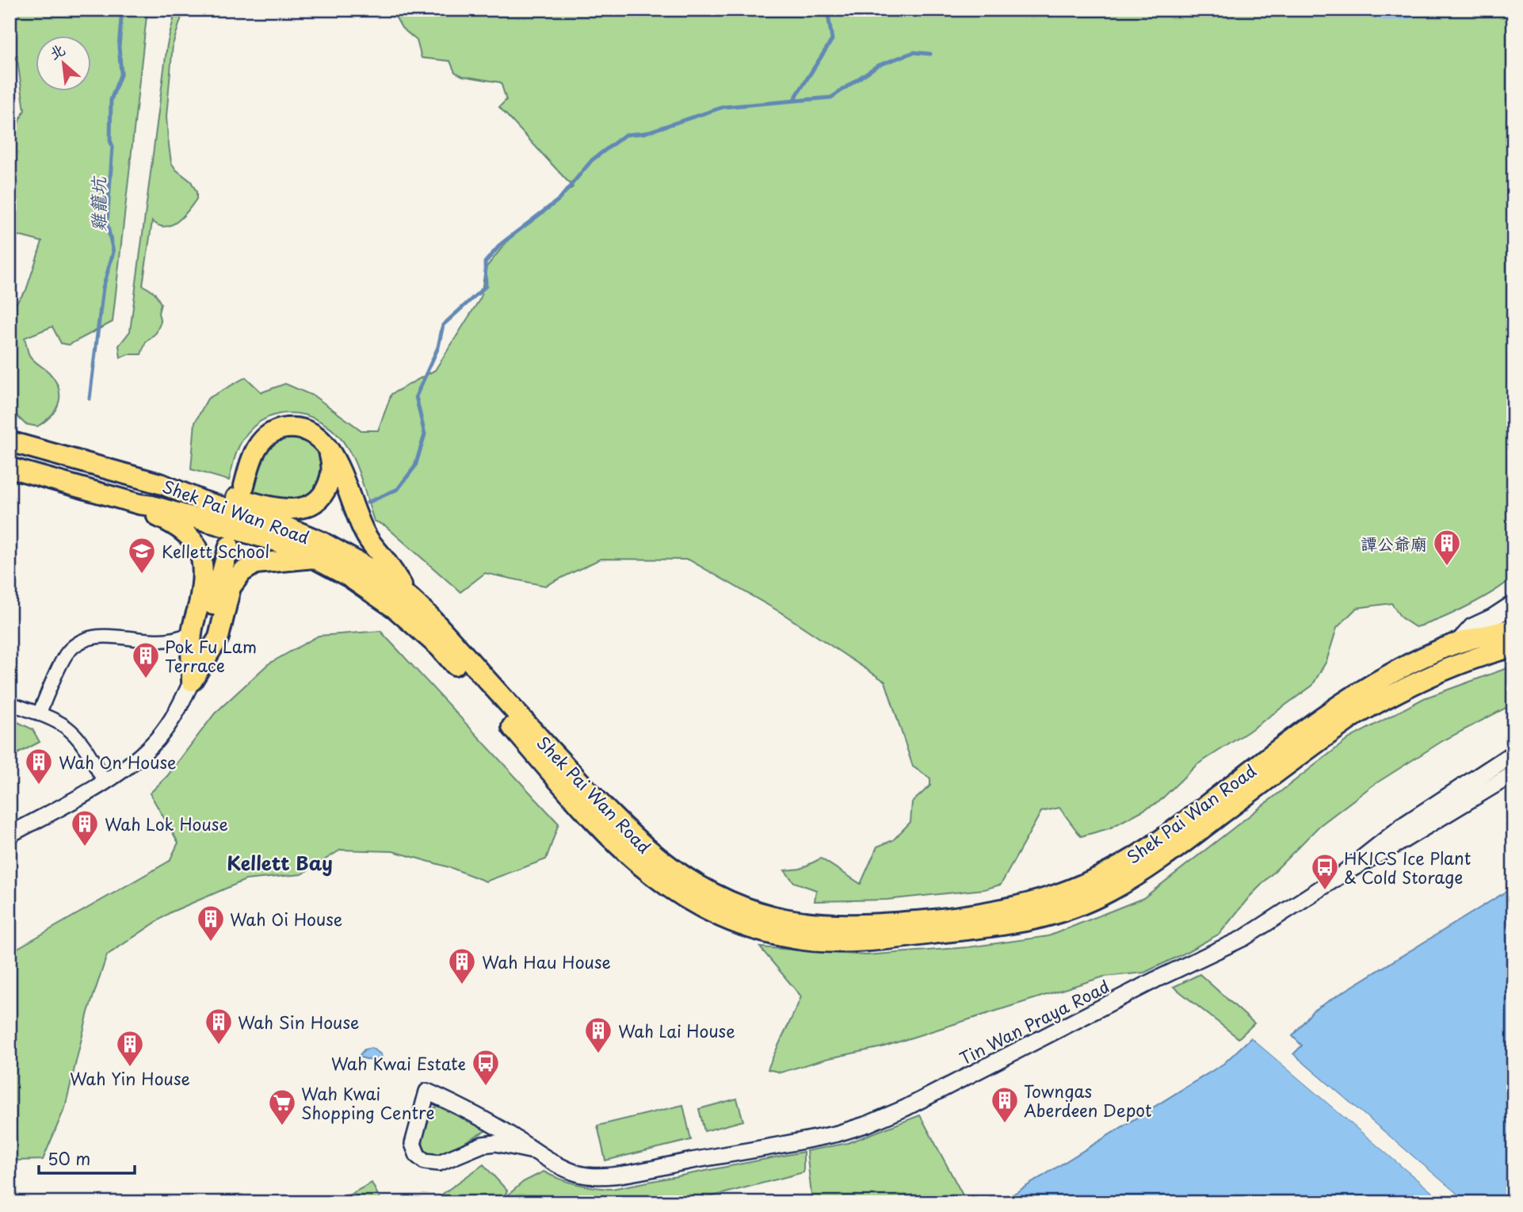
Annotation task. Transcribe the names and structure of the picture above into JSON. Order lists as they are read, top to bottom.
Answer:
{
  "streets": {
    "main road": ["Shek Pai Wan Road"],
    "street": ["Tin Wan Praya Road"]
  },
  "districts": ["Kellett Bay"],
  "water": ["雞籠坑"],
  "places": {
    "building": [
      "譚公爺廟",
      "Pok Fu Lam Terrace",
      "Wah On House",
      "Wah Lok House",
      "Wah Oi House",
      "Wah Hau House",
      "Wah Sin House",
      "Wah Lai House",
      "Wah Yin House",
      "Towngas Aberdeen Depot"
    ],
    "school or university": ["Kellett School"],
    "bus stop": ["HKICS Ice Plant & Cold Storage", "Wah Kwai Estate"],
    "supermarket": ["Wah Kwai Shopping Centre"]
  },
  "scale_bar": "50 m",
  "north": "top left"
}
